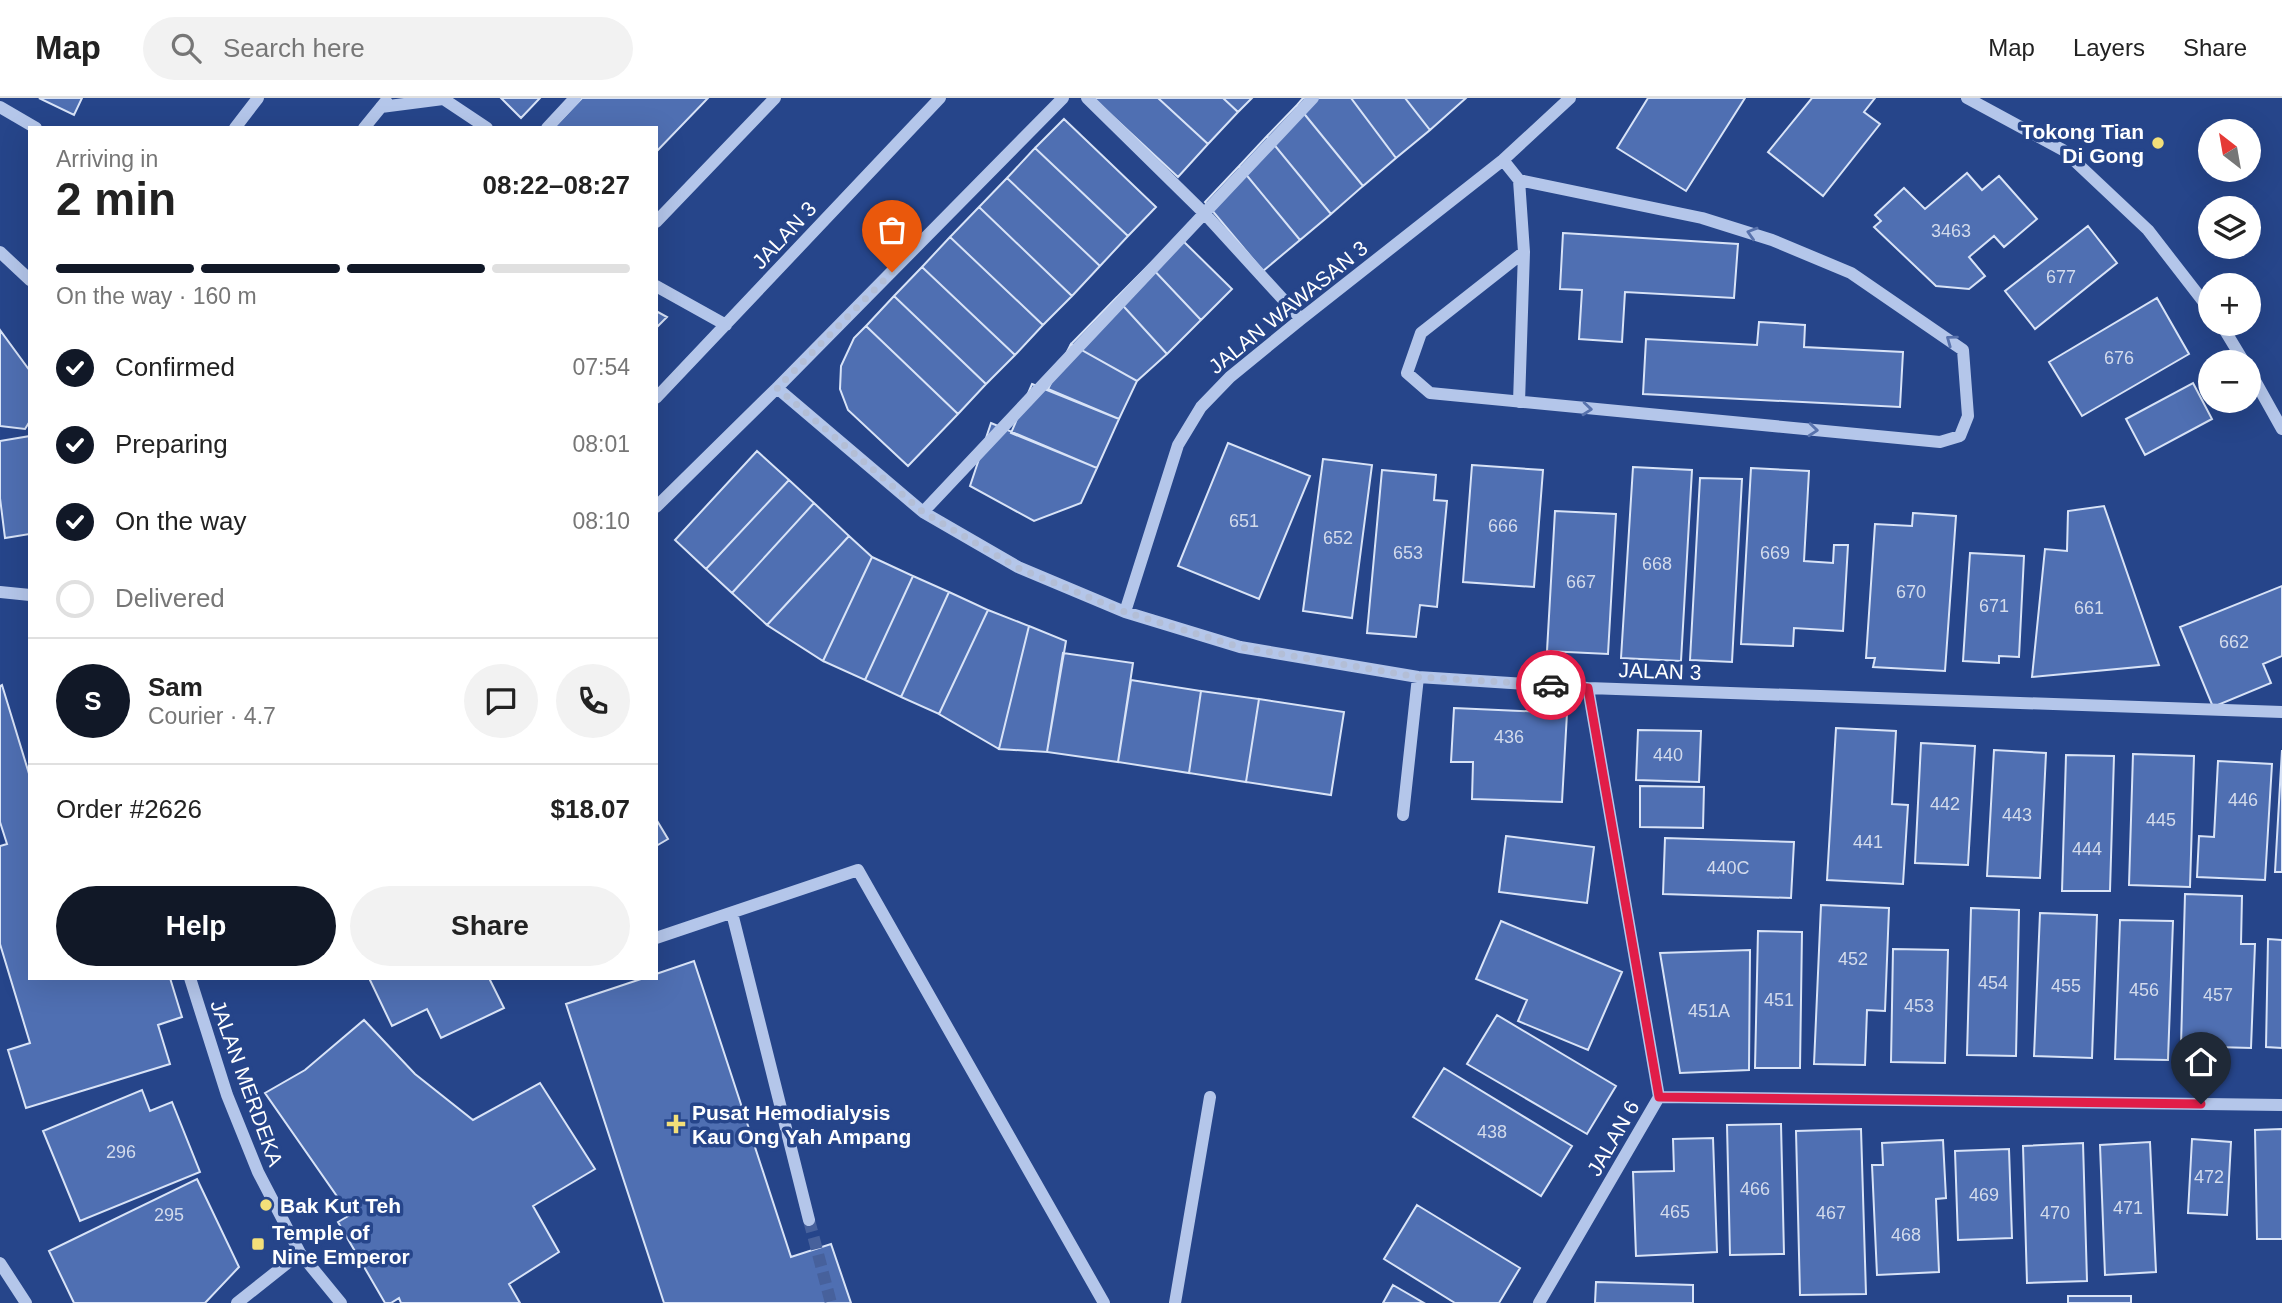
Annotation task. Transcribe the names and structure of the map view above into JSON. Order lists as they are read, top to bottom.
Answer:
{
  "streets": {
    "street": [
      "JALAN 3",
      "JALAN WAWASAN 3",
      "JALAN MERDEKA",
      "JALAN 6"
    ]
  },
  "crossings": [
    ["JALAN 3", "JALAN WAWASAN 3"],
    ["JALAN 3", "JALAN 6"]
  ],
  "places": {
    "other": ["Tokong Tian Di Gong", "Bak Kut Teh"],
    "health": ["Pusat Hemodialysis Kau Ong Yah Ampang"],
    "transit": ["Temple of Nine Emperor"]
  },
  "house_numbers": [
    "3463",
    "677",
    "676",
    "651",
    "666",
    "652",
    "653",
    "669",
    "668",
    "667",
    "670",
    "671",
    "661",
    "662",
    "436",
    "440",
    "446",
    "442",
    "443",
    "445",
    "441",
    "444",
    "440C",
    "452",
    "454",
    "455",
    "456",
    "457",
    "451",
    "453",
    "451A",
    "438",
    "296",
    "472",
    "466",
    "469",
    "471",
    "465",
    "467",
    "470",
    "295",
    "468"
  ],
  "north": "top left",
  "page": {
    "header": "Map",
    "search": "Search here",
    "nav": ["Map", "Layers", "Share"],
    "map_buttons": ["+", "−"],
    "heading": ["2 min", "Arriving in", "08:22–08:27"],
    "panel": [
      "Sam",
      "Courier · 4.7",
      "Order #2626",
      "$18.07"
    ],
    "bar": "On the way · 160 m",
    "list": [
      ["Confirmed", "07:54"],
      ["Preparing", "08:01"],
      ["On the way", "08:10"],
      "Delivered"
    ],
    "round": "S",
    "buttons": ["Help", "Share"]
  }
}
